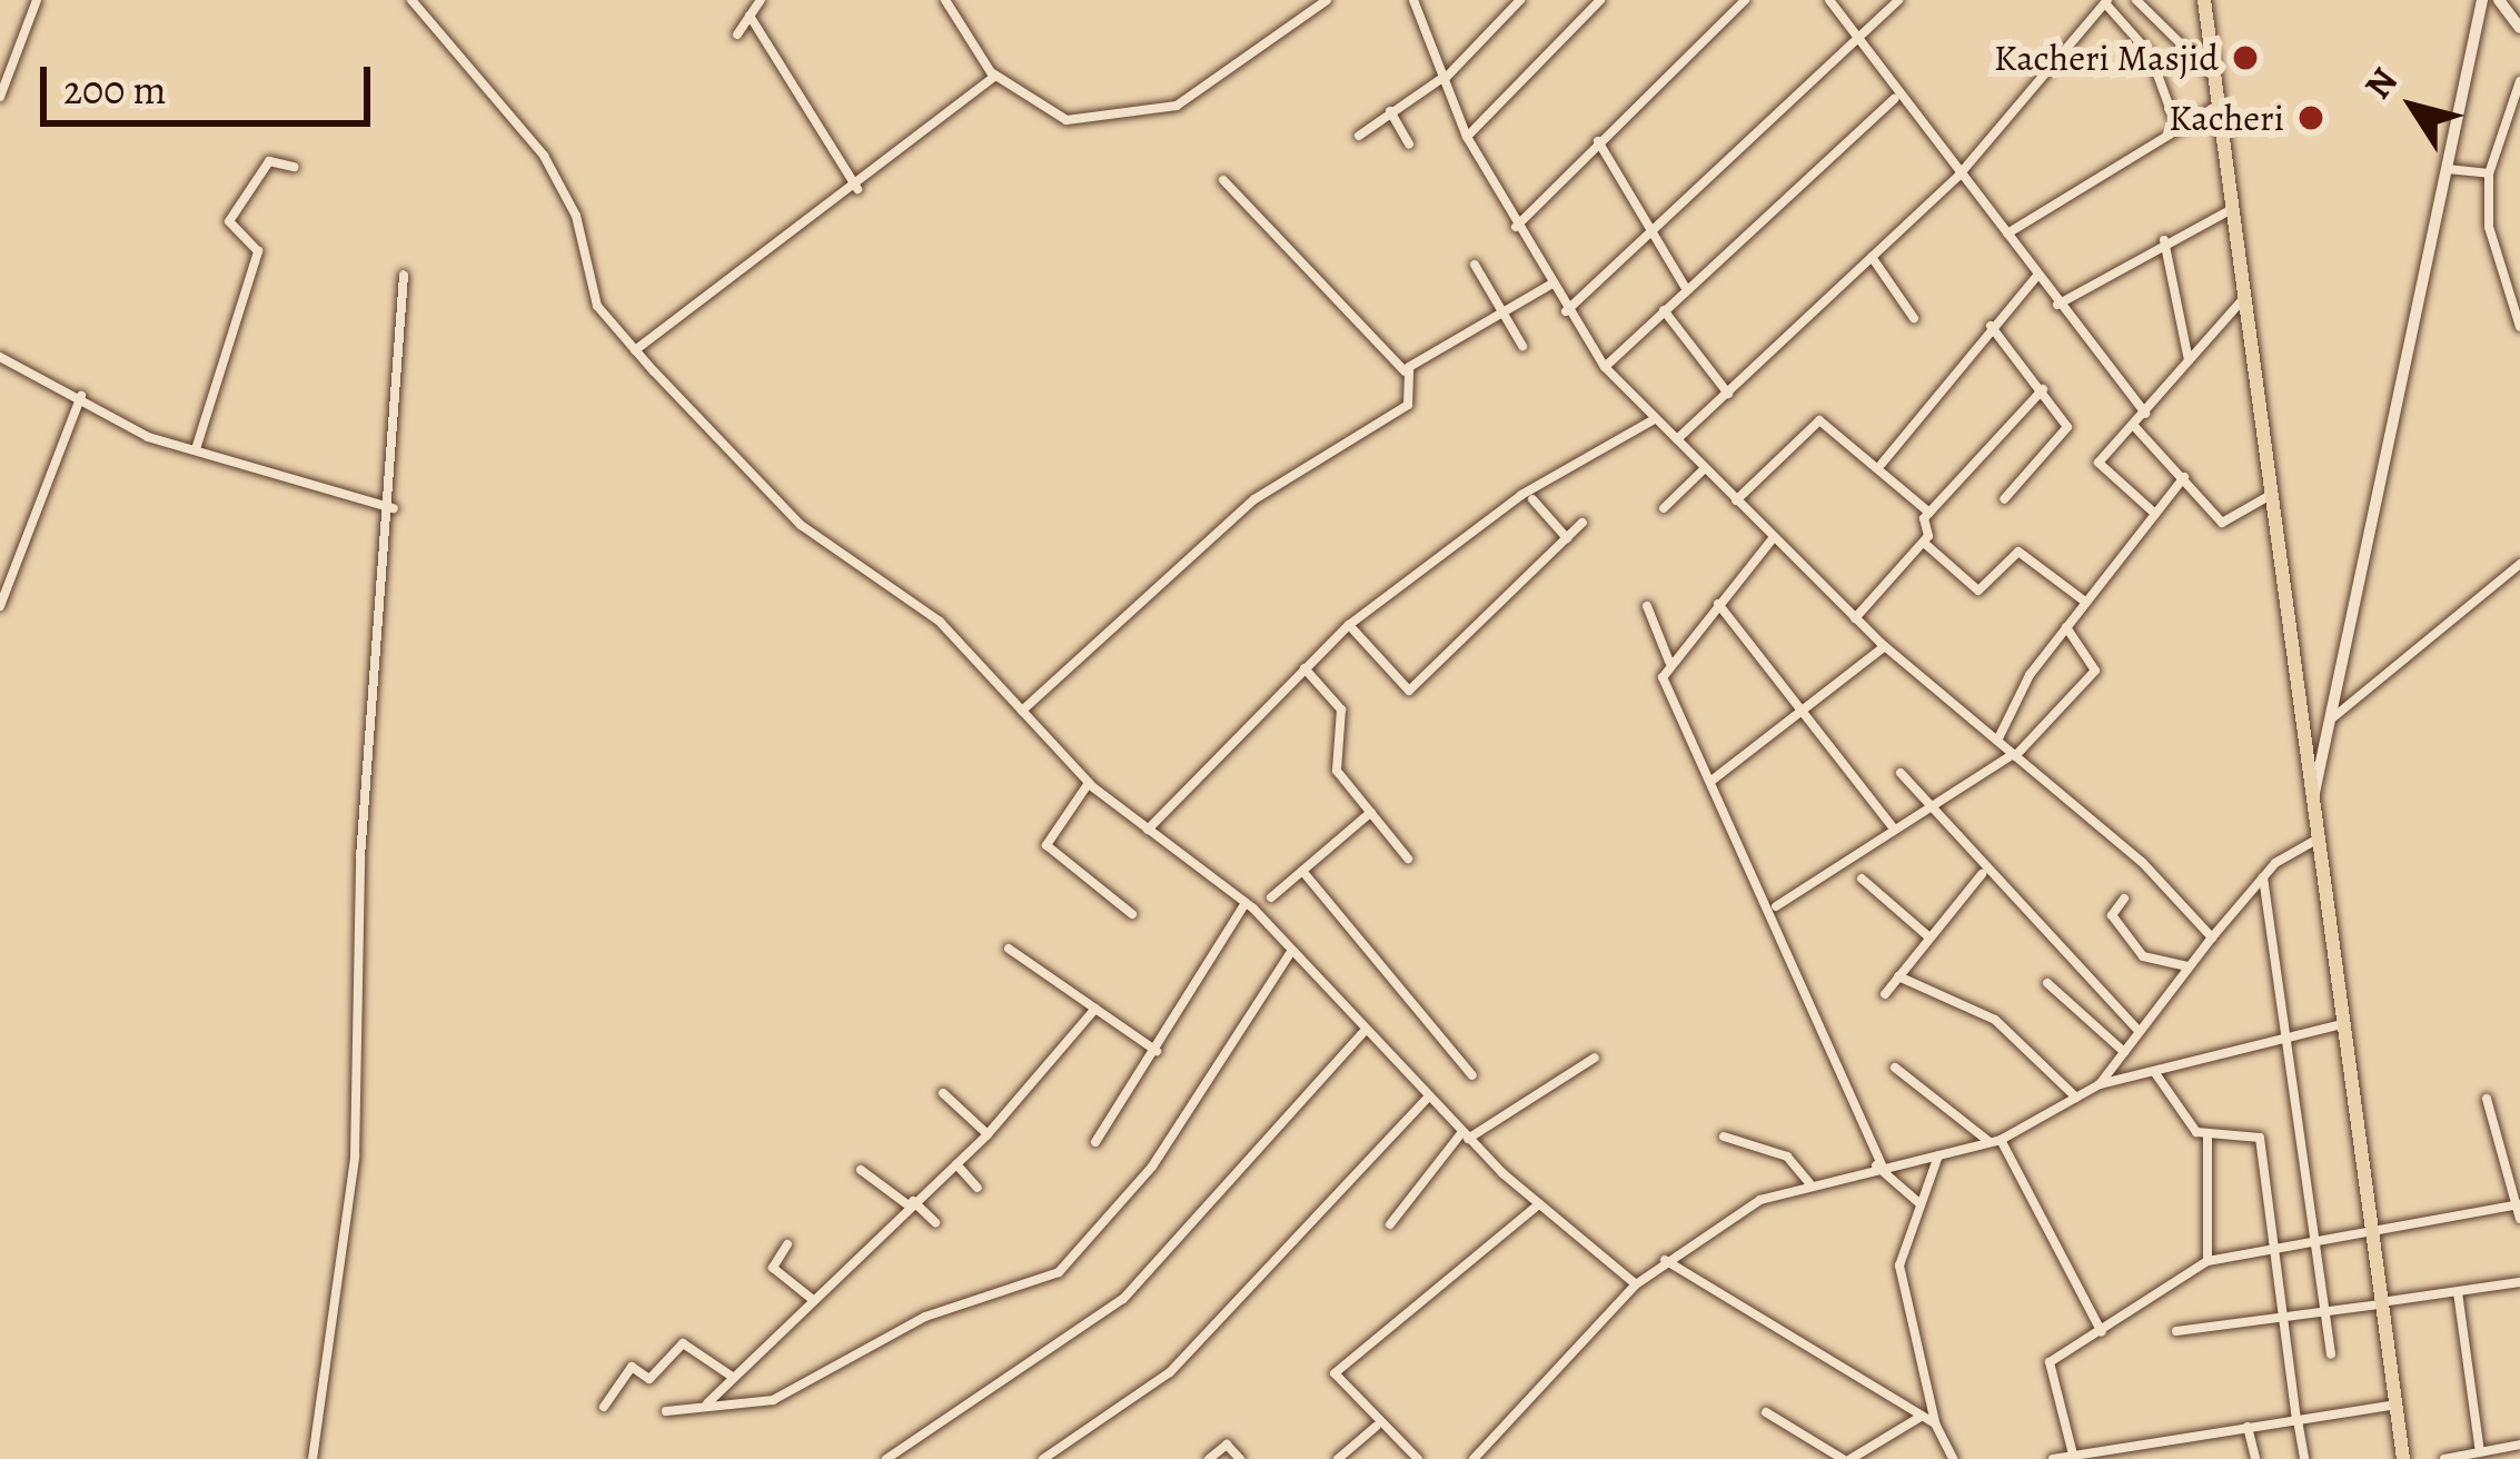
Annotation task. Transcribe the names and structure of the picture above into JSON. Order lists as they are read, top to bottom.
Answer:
{
  "places": ["Kacheri Masjid", "Kacheri"],
  "scale_bar": "200 m",
  "north": "top left"
}
